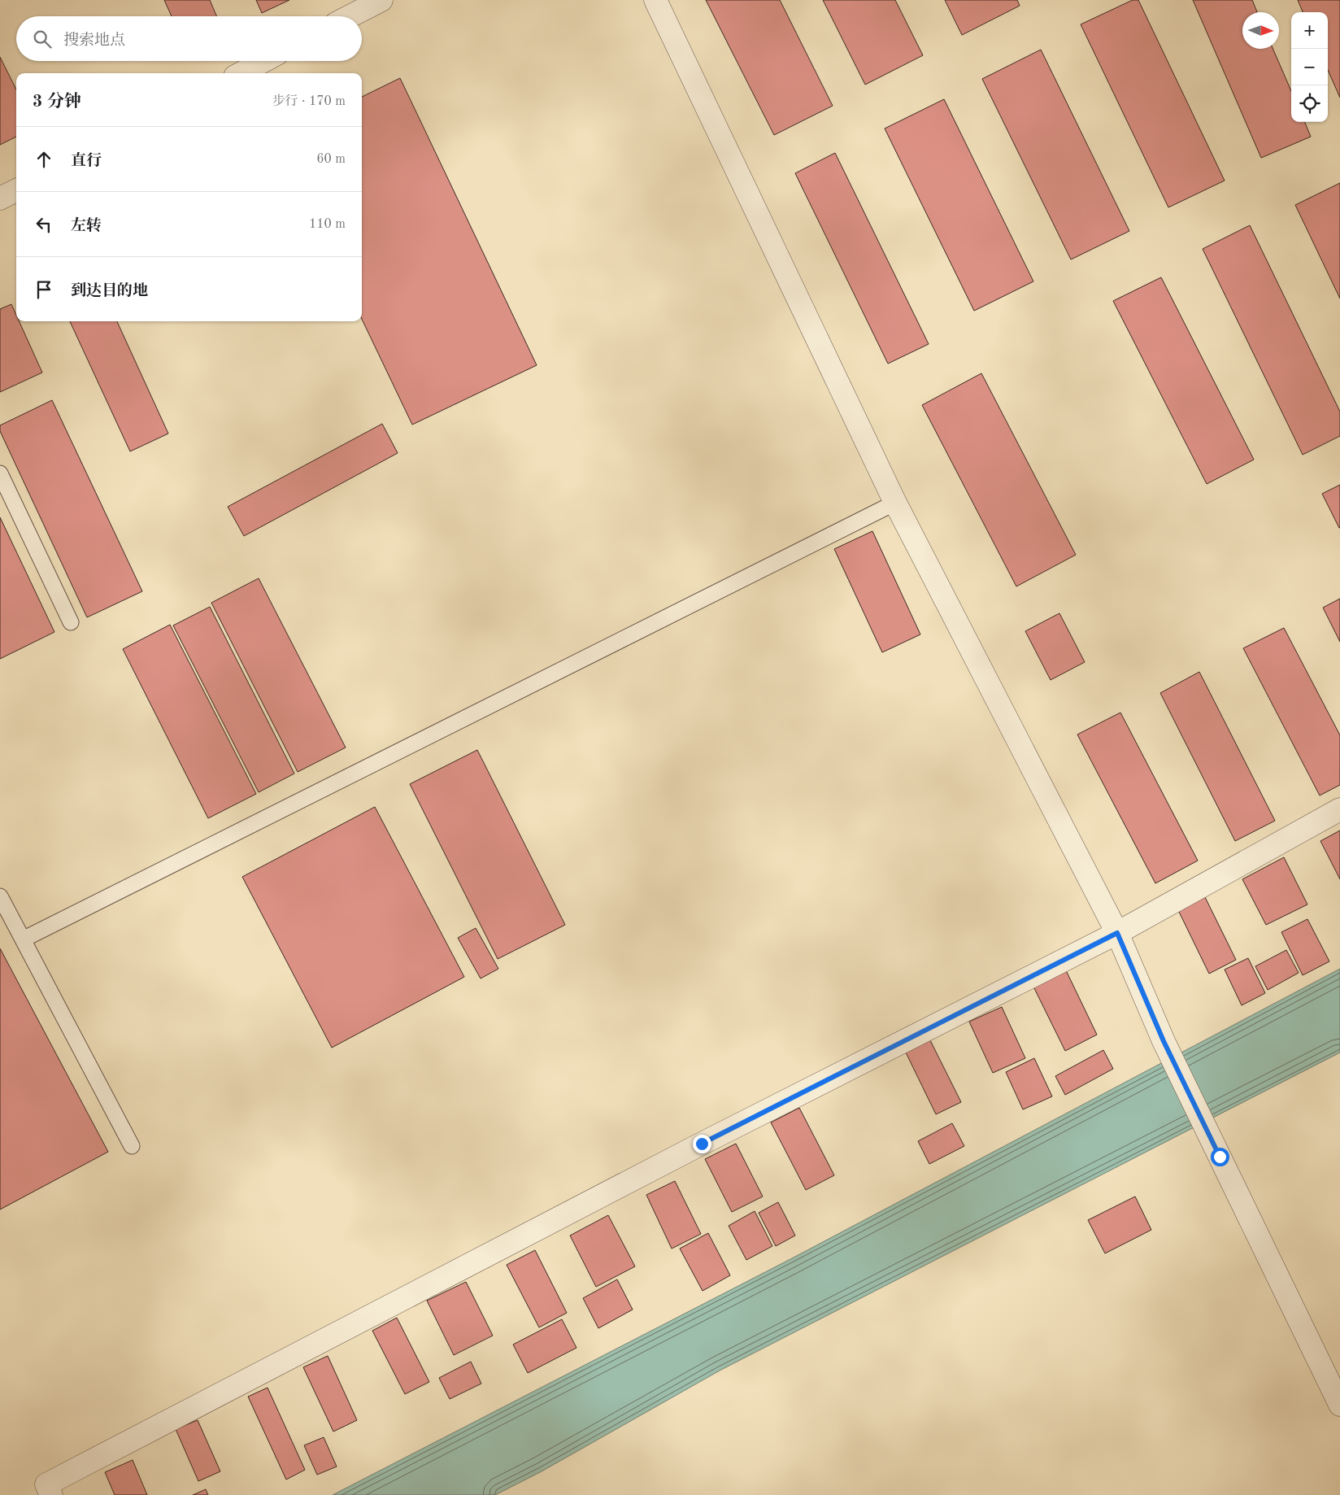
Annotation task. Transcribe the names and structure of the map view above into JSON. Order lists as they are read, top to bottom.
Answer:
{
  "north": "right",
  "page": {
    "map_buttons": ["+", "−"],
    "search": "搜索地点",
    "heading": ["3 分钟", "步行 · 170 m"],
    "list": [
      ["直行", "60 m"],
      ["左转", "110 m"],
      "到达目的地"
    ]
  }
}
